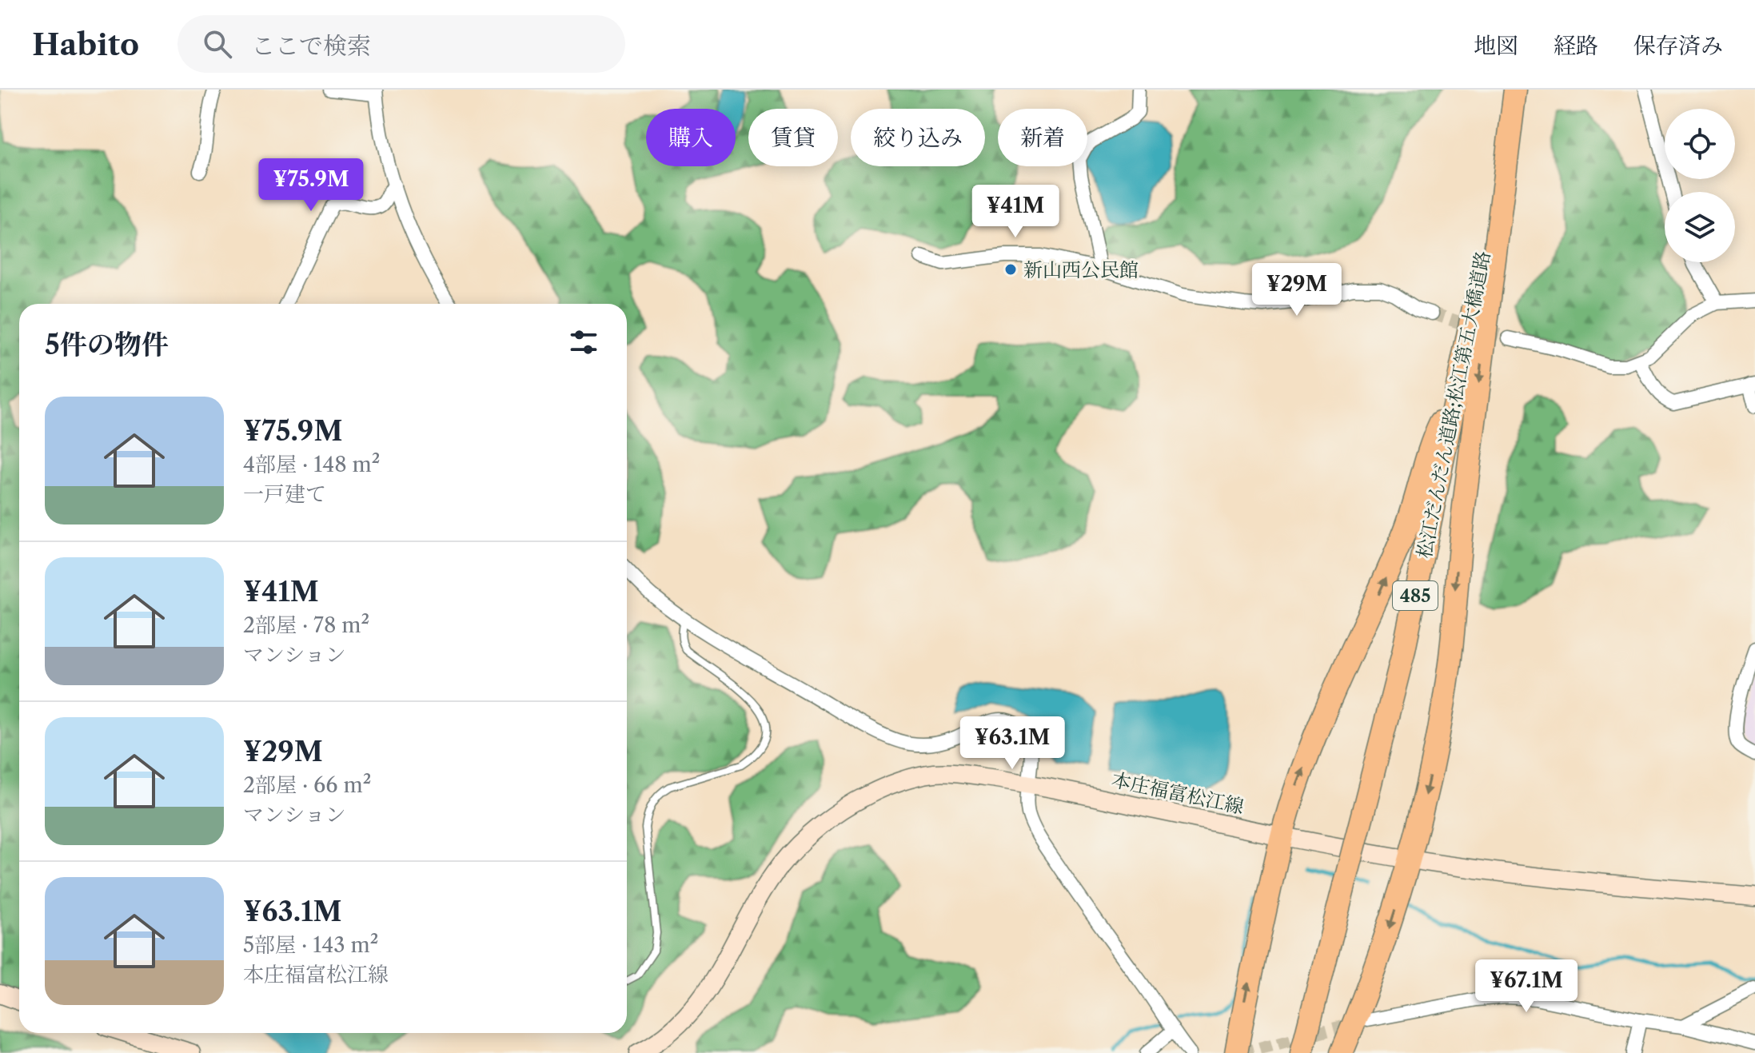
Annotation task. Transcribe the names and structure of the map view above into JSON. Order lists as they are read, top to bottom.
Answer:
{
  "streets": {
    "highway": ["松江だんだん道路;松江第五大橋道路", "485"],
    "main road": ["本庄福富松江線"]
  },
  "places": ["新山西公民館"],
  "page": {
    "header": "Habito",
    "search": "ここで検索",
    "nav": ["地図", "経路", "保存済み"],
    "chip": [
      "購入",
      "賃貸",
      "絞り込み",
      "新着"
    ],
    "price": [
      "¥75.9M",
      "¥41M",
      "¥29M",
      "¥63.1M",
      "¥67.1M"
    ],
    "heading": "5件の物件",
    "list": [
      {
        "name": "¥75.9M",
        "note": "4部屋 · 148 m² · 一戸建て"
      },
      {
        "name": "¥41M",
        "note": "2部屋 · 78 m² · マンション"
      },
      {
        "name": "¥29M",
        "note": "2部屋 · 66 m² · マンション"
      },
      {
        "name": "¥63.1M",
        "note": "5部屋 · 143 m² · 本庄福富松江線"
      }
    ]
  }
}
